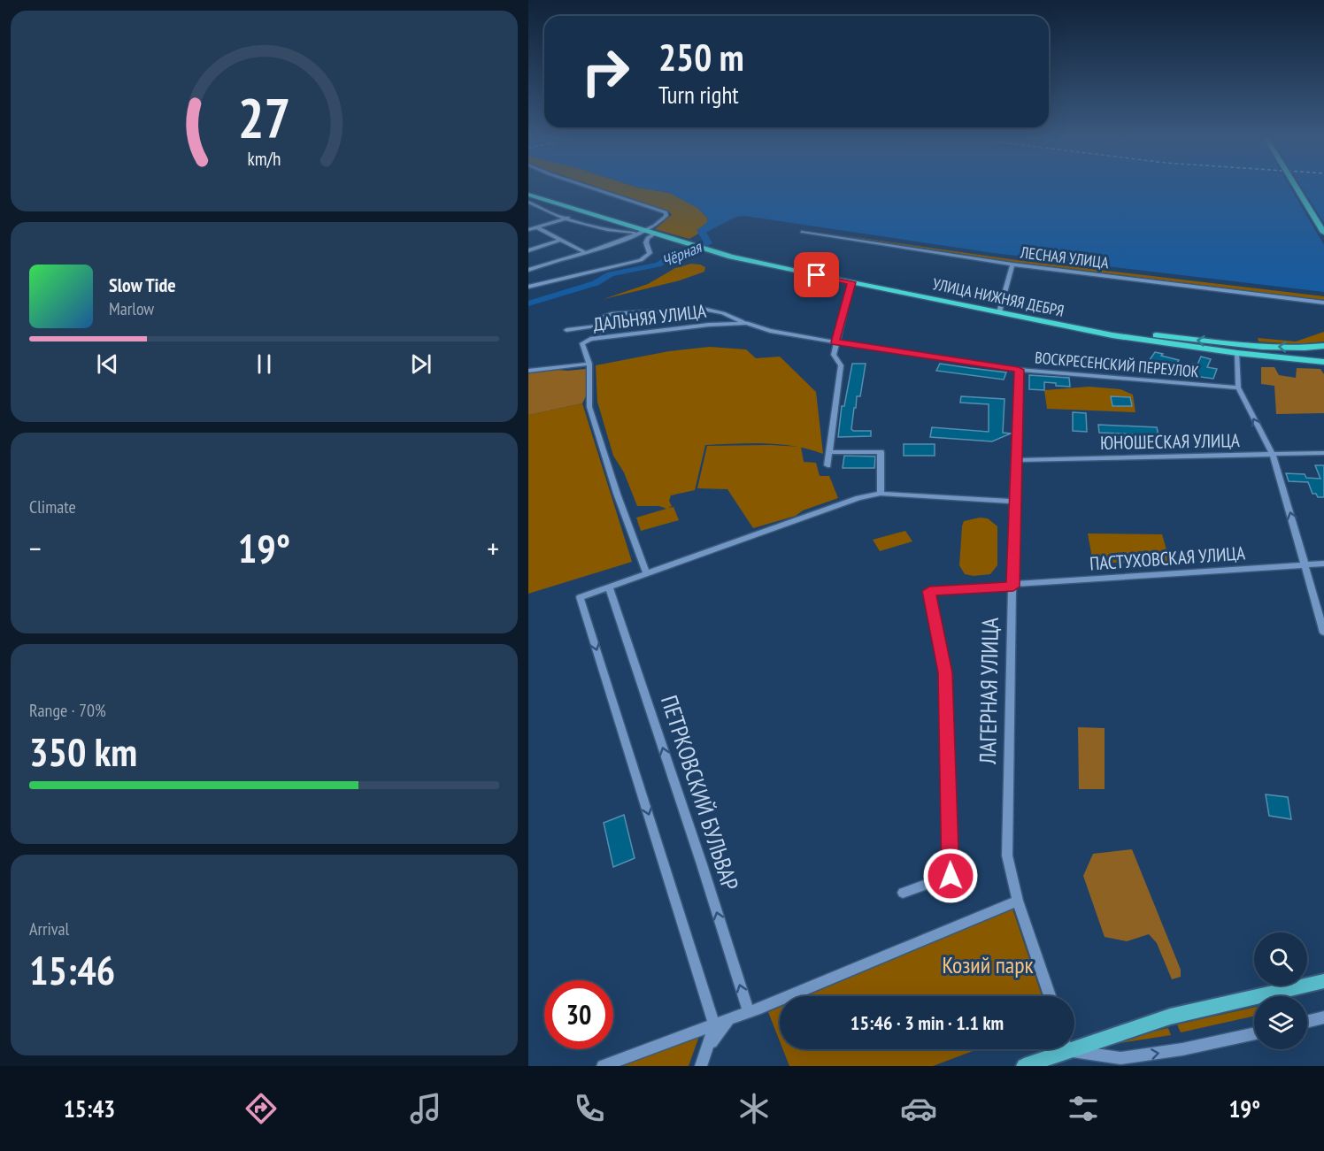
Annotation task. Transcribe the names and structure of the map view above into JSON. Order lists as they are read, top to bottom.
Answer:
{
  "streets": {
    "highway": ["УЛИЦА НИЖНЯЯ ДЕБРЯ"],
    "street": [
      "ЛЕСНАЯ УЛИЦА",
      "ДАЛЬНЯЯ УЛИЦА",
      "ВОСКРЕСЕНСКИЙ ПЕРЕУЛОК",
      "ЮНОШЕСКАЯ УЛИЦА",
      "ПАСТУХОВСКАЯ УЛИЦА",
      "ЛАГЕРНАЯ УЛИЦА",
      "ПЕТРКОВСКИЙ БУЛЬВАР"
    ]
  },
  "crossings": [
    ["ДАЛЬНЯЯ УЛИЦА", "ВОСКРЕСЕНСКИЙ ПЕРЕУЛОК"],
    ["ВОСКРЕСЕНСКИЙ ПЕРЕУЛОК", "ЛАГЕРНАЯ УЛИЦА"],
    ["ЮНОШЕСКАЯ УЛИЦА", "ЛАГЕРНАЯ УЛИЦА"],
    ["ПАСТУХОВСКАЯ УЛИЦА", "ЛАГЕРНАЯ УЛИЦА"]
  ],
  "water": ["Чёрная"],
  "parks": ["Козий парк"],
  "page": {
    "turn": ["250 m", "Turn right"],
    "song": ["Slow Tide", "Marlow"],
    "tile": [
      "Climate",
      ["Range · 70%", "350 km"],
      ["Arrival", "15:46"]
    ],
    "heat": ["−", "19°", "+"],
    "limit": "30",
    "trip": "15:46 · 3 min · 1.1 km",
    "tabs": ["15:43", "19°"],
    "gauge": ["27", "km/h"]
  }
}
